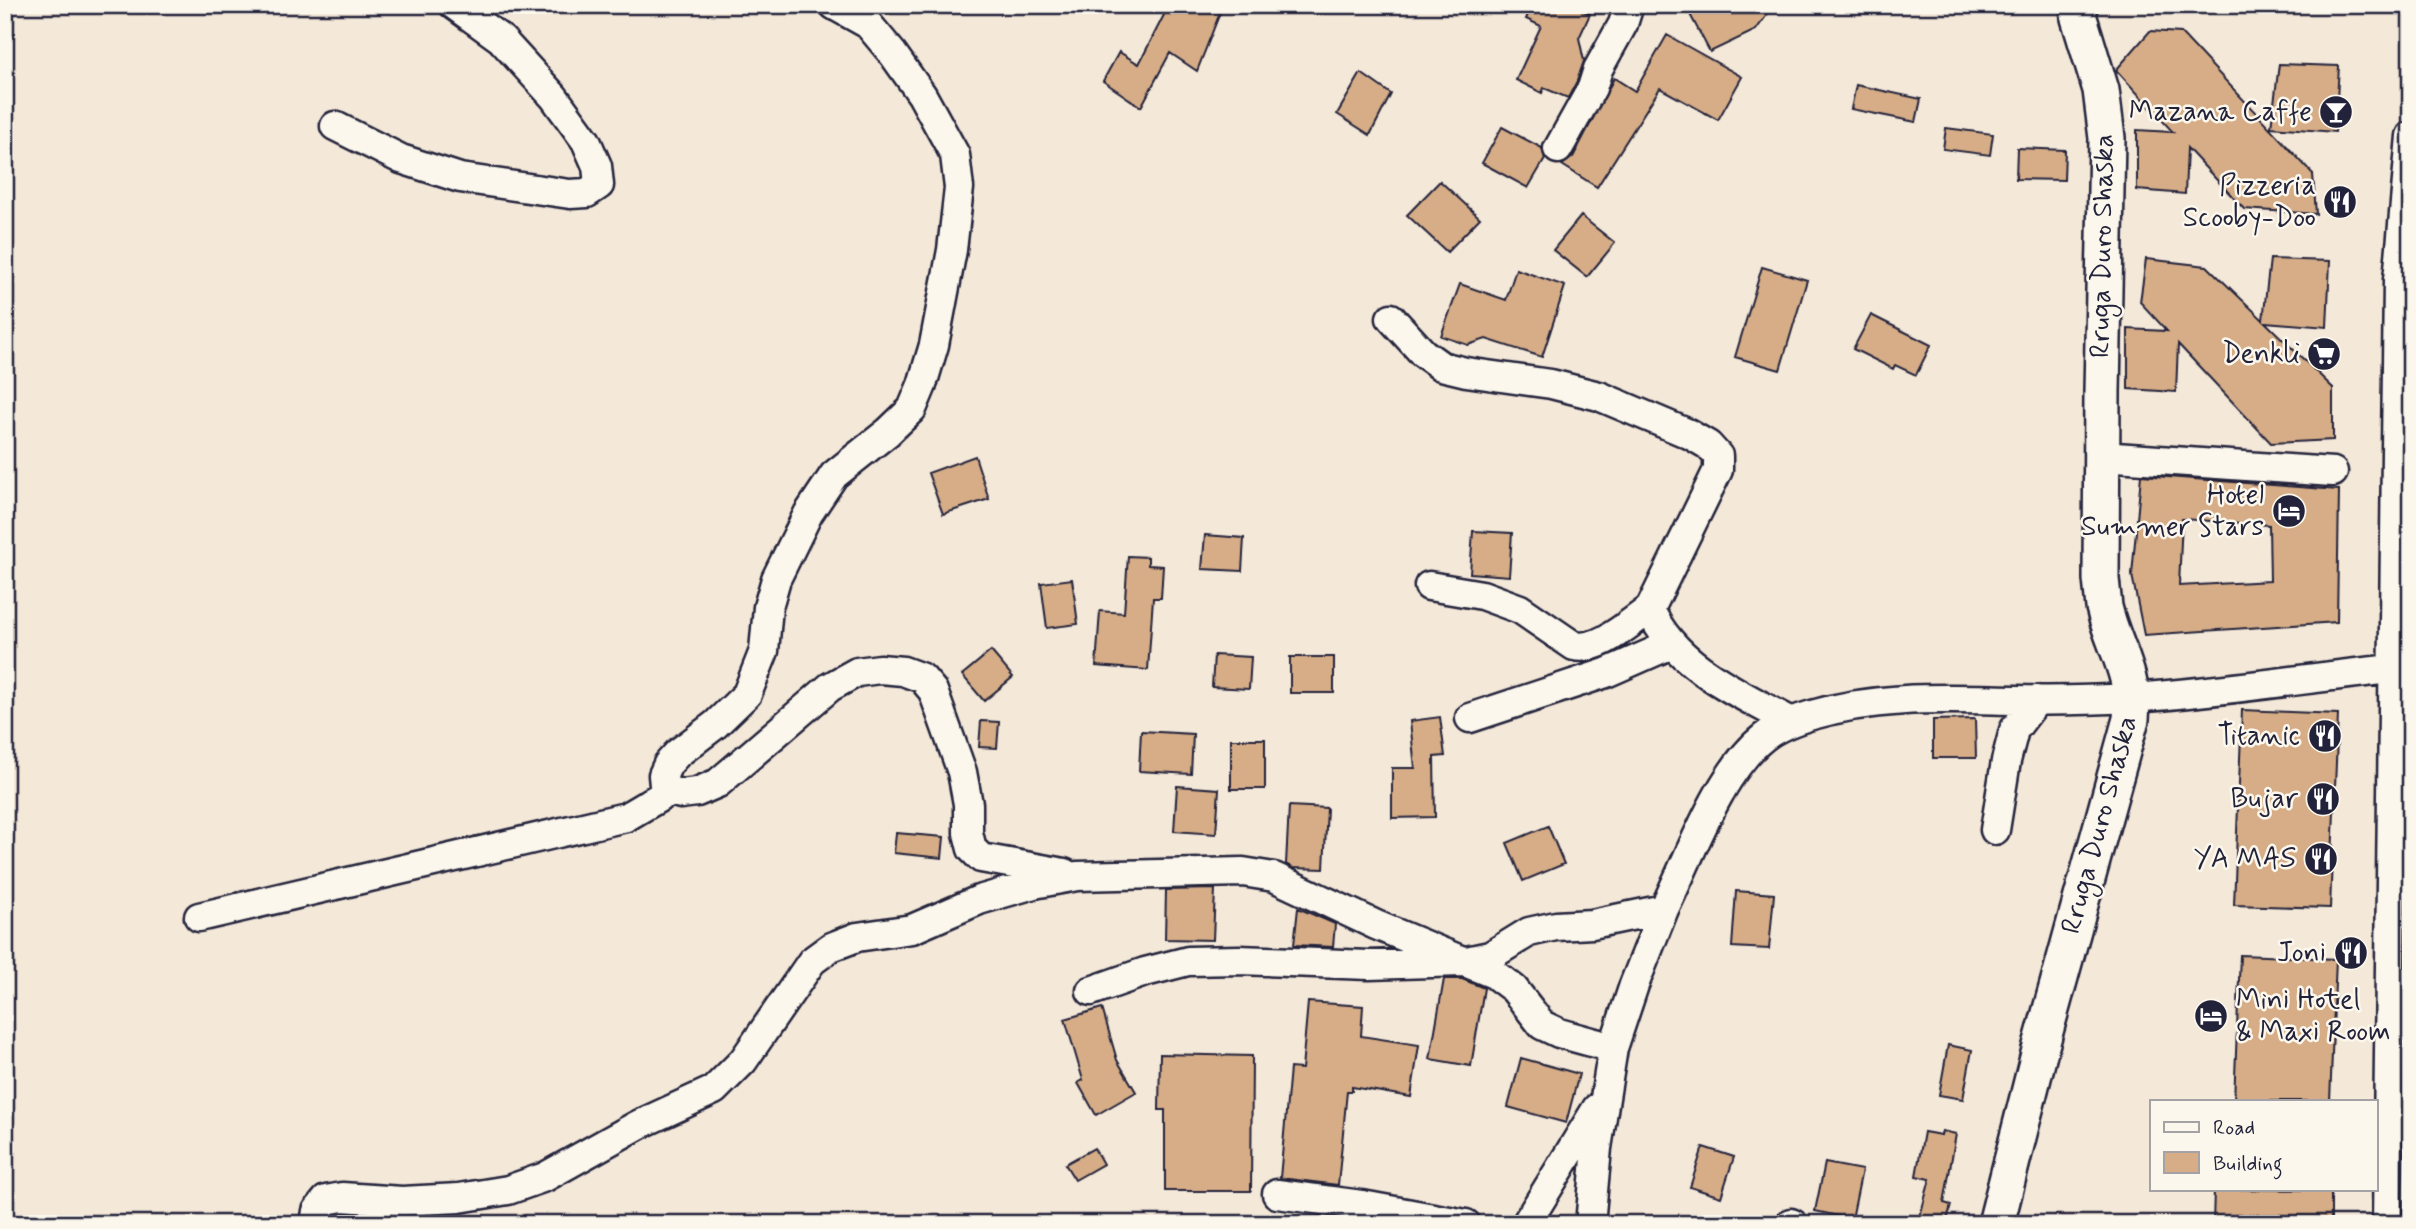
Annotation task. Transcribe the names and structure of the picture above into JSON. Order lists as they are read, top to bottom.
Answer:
{
  "streets": {
    "main road": ["Rruga Duro Shaska"]
  },
  "places": {
    "bar": ["Mazana Caffe"],
    "restaurant": [
      "Pizzeria Scooby-Doo",
      "Titanic",
      "Bujar",
      "YA MAS",
      "Joni"
    ],
    "supermarket": ["Denkli"],
    "hotel": ["Hotel Summer Stars", "Mini Hotel & Maxi Room"]
  },
  "legend": ["Road", "Building"]
}
